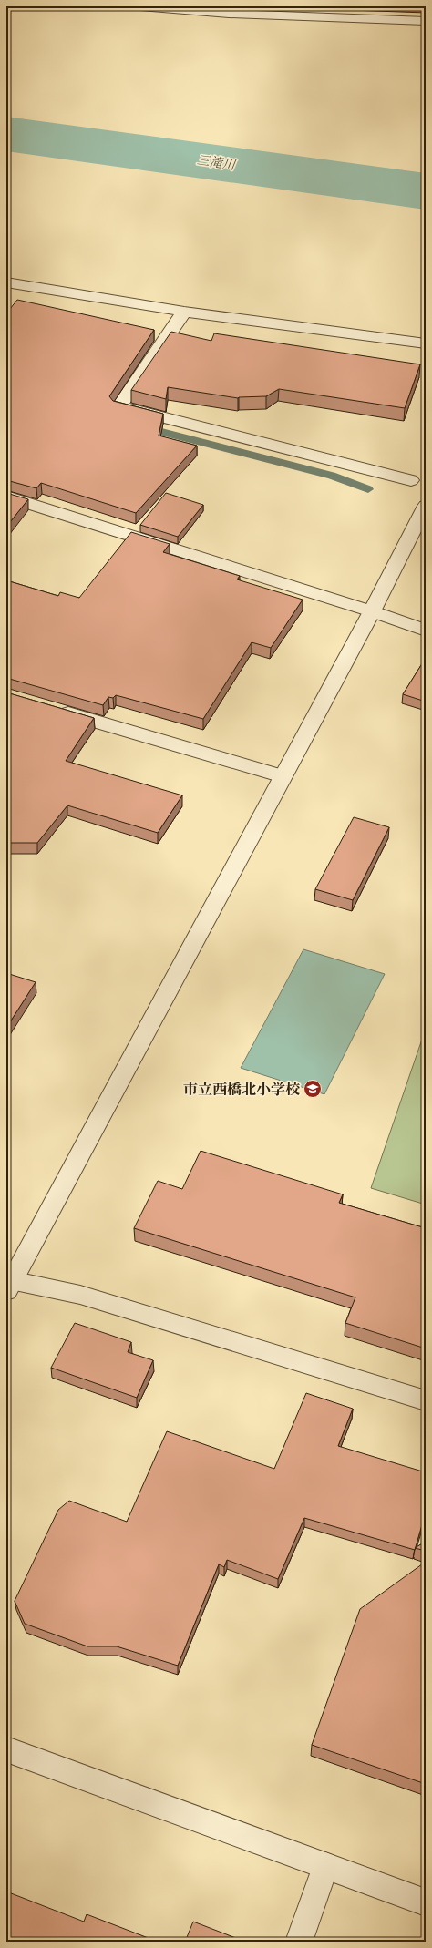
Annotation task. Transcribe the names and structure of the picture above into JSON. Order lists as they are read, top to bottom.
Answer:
{
  "water": ["三滝川"],
  "places": {
    "school or university": ["市立西橋北小学校"]
  }
}
